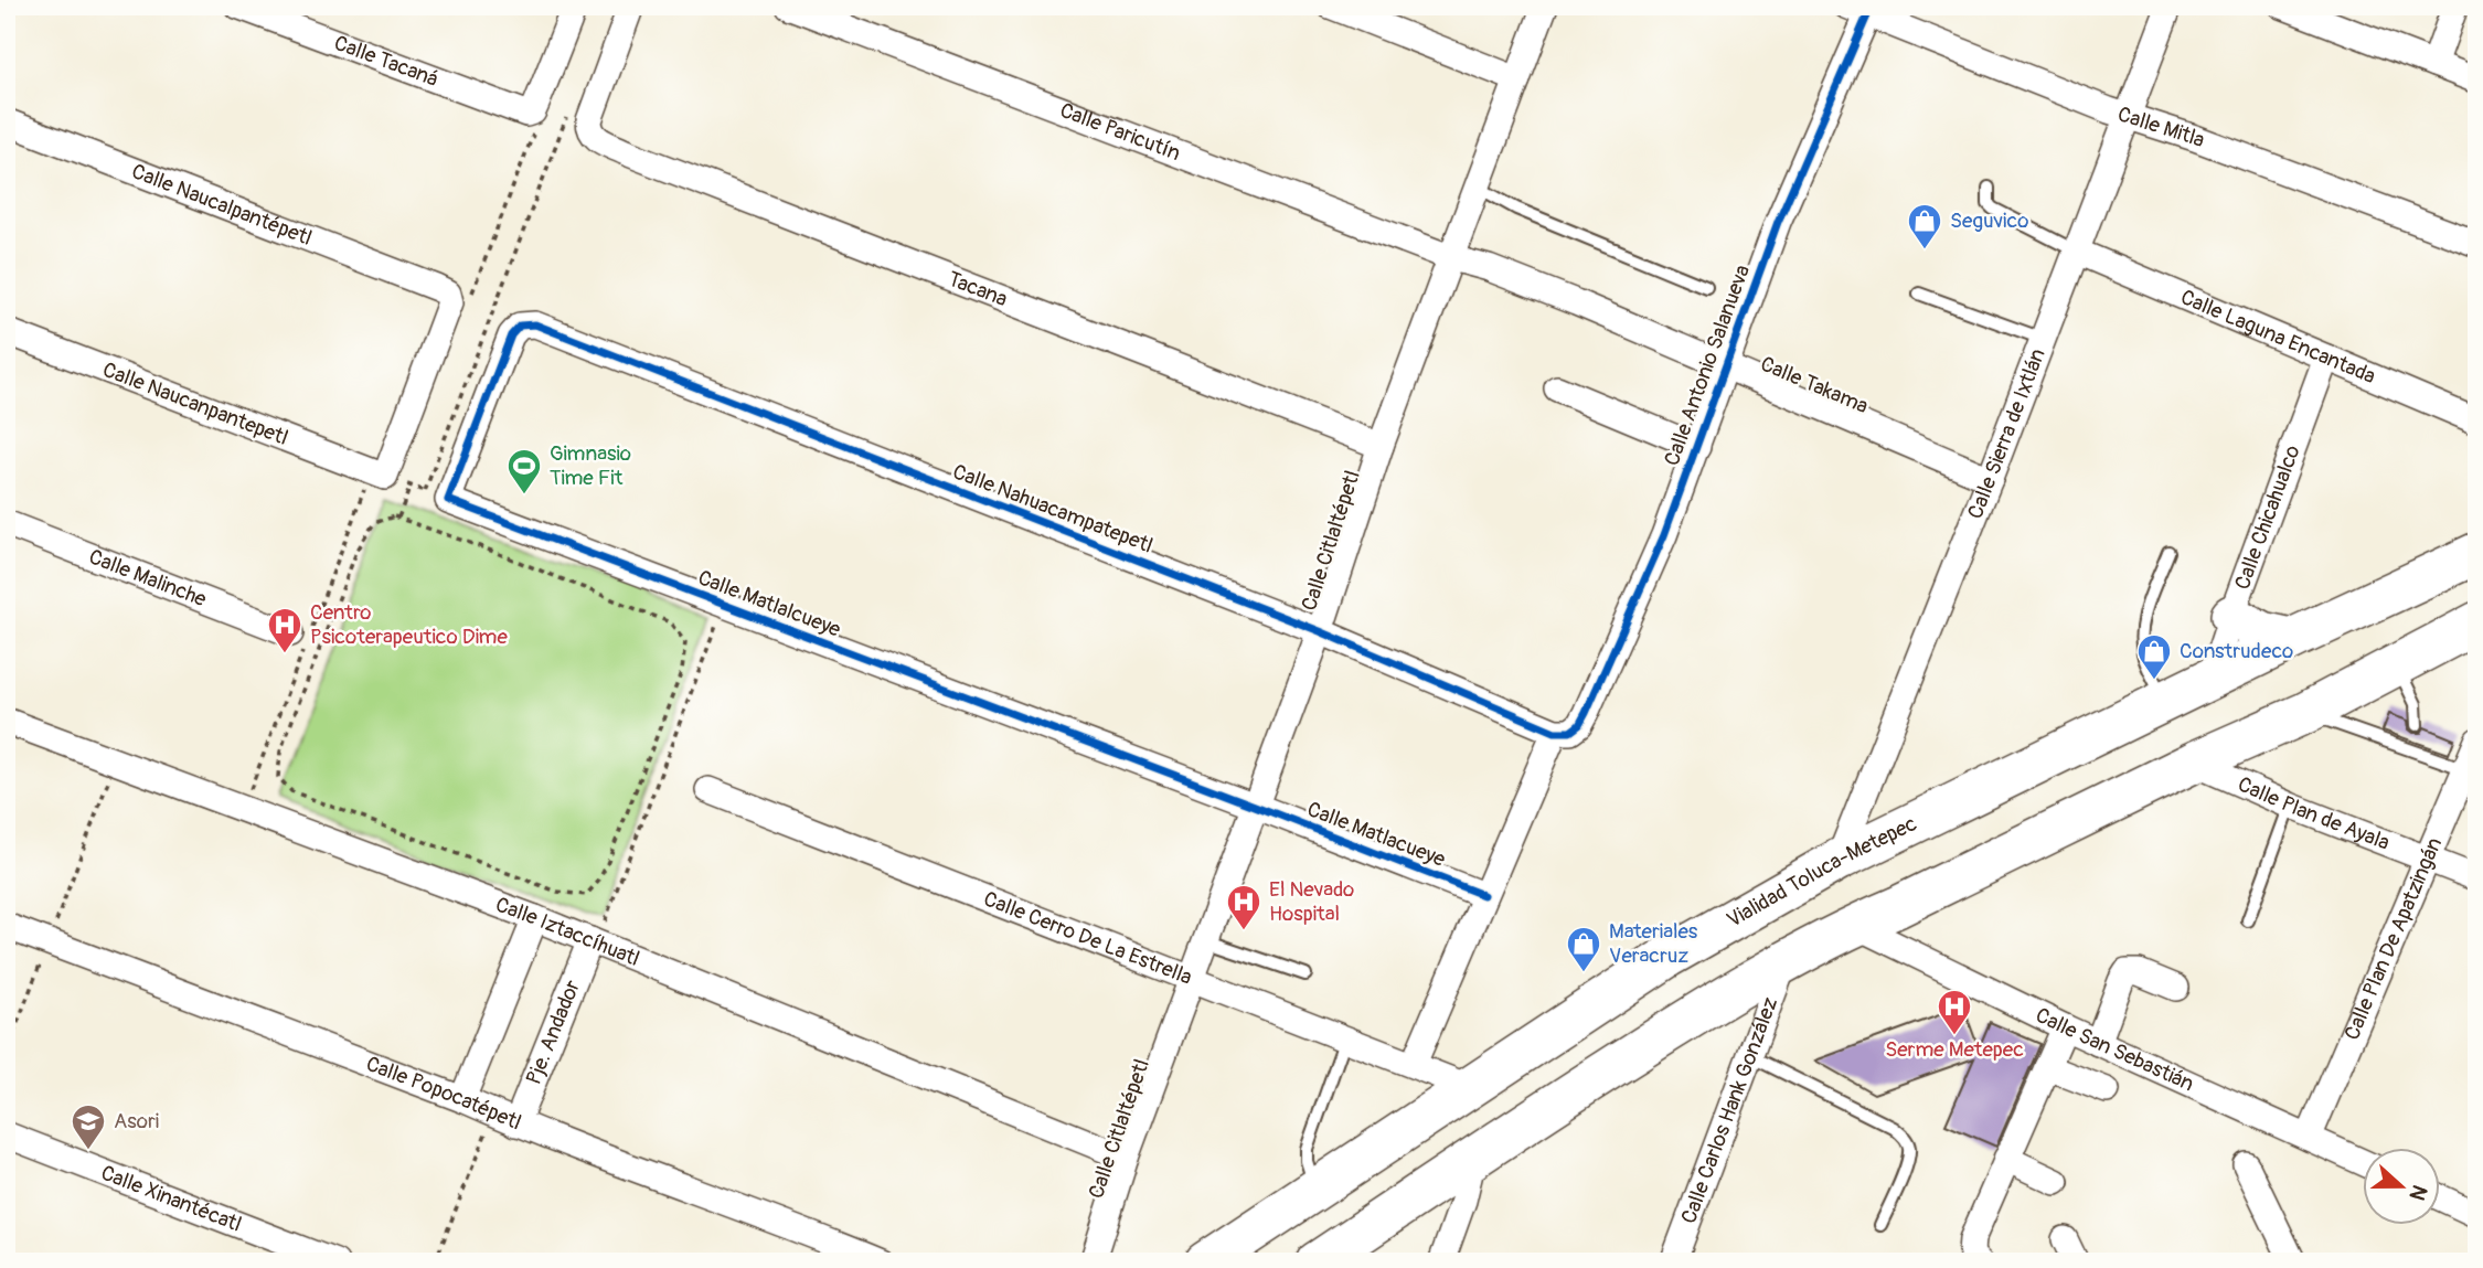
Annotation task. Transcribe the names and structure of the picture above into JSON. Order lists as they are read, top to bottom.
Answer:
{
  "streets": {
    "highway": ["Vialidad Toluca-Metepec"],
    "street": [
      "Calle Tacaná",
      "Calle Mitla",
      "Calle Paricutín",
      "Calle Naucalpantépetl",
      "Tacana",
      "Calle Laguna Encantada",
      "Calle Antonio Salanueva",
      "Calle Takama",
      "Calle Naucanpantepetl",
      "Calle Sierra de Ixtlán",
      "Calle Nahuacampatepetl",
      "Calle Chicahualco",
      "Calle Citlaltépetl",
      "Calle Malinche",
      "Calle Matlalcueye",
      "Calle Plan de Ayala",
      "Calle Matlacueye",
      "Calle Iztaccíhuatl",
      "Calle Cerro De La Estrella",
      "Calle Plan De Apatzingán",
      "Pje. Andador",
      "Calle San Sebastián",
      "Calle Popocatépetl",
      "Calle Carlos Hank González",
      "Calle Xinantécatl"
    ]
  },
  "crossings": [
    ["Calle Mitla", "Calle Antonio Salanueva"],
    ["Calle Mitla", "Calle Sierra de Ixtlán"],
    ["Calle Paricutín", "Calle Takama"],
    ["Calle Paricutín", "Calle Citlaltépetl"],
    ["Calle Naucalpantépetl", "Calle Naucanpantepetl"],
    ["Tacana", "Calle Citlaltépetl"],
    ["Calle Laguna Encantada", "Calle Sierra de Ixtlán"],
    ["Calle Laguna Encantada", "Calle Chicahualco"],
    ["Calle Antonio Salanueva", "Calle Takama"],
    ["Calle Antonio Salanueva", "Calle Nahuacampatepetl"],
    ["Calle Antonio Salanueva", "Calle Matlacueye"],
    ["Calle Antonio Salanueva", "Calle Cerro De La Estrella"],
    ["Calle Takama", "Calle Sierra de Ixtlán"],
    ["Calle Takama", "Calle Citlaltépetl"],
    ["Calle Sierra de Ixtlán", "Vialidad Toluca-Metepec"],
    ["Calle Nahuacampatepetl", "Calle Citlaltépetl"],
    ["Calle Nahuacampatepetl", "Calle Matlalcueye"],
    ["Calle Chicahualco", "Vialidad Toluca-Metepec"],
    ["Calle Citlaltépetl", "Calle Matlalcueye"],
    ["Calle Citlaltépetl", "Calle Matlacueye"],
    ["Calle Citlaltépetl", "Calle Iztaccíhuatl"],
    ["Calle Citlaltépetl", "Calle Cerro De La Estrella"],
    ["Calle Matlalcueye", "Calle Matlacueye"],
    ["Calle Plan de Ayala", "Calle Plan De Apatzingán"],
    ["Vialidad Toluca-Metepec", "Calle Cerro De La Estrella"],
    ["Calle Iztaccíhuatl", "Pje. Andador"],
    ["Calle Plan De Apatzingán", "Calle San Sebastián"],
    ["Pje. Andador", "Calle Popocatépetl"]
  ],
  "places": {
    "shop": ["Seguvico", "Construdeco", "Materiales Veracruz"],
    "sports": ["Gimnasio Time Fit"],
    "hospital": ["Centro Psicoterapeutico Dime", "El Nevado Hospital", "Serme Metepec"],
    "school or university": ["Asori"]
  },
  "north": "right"
}
